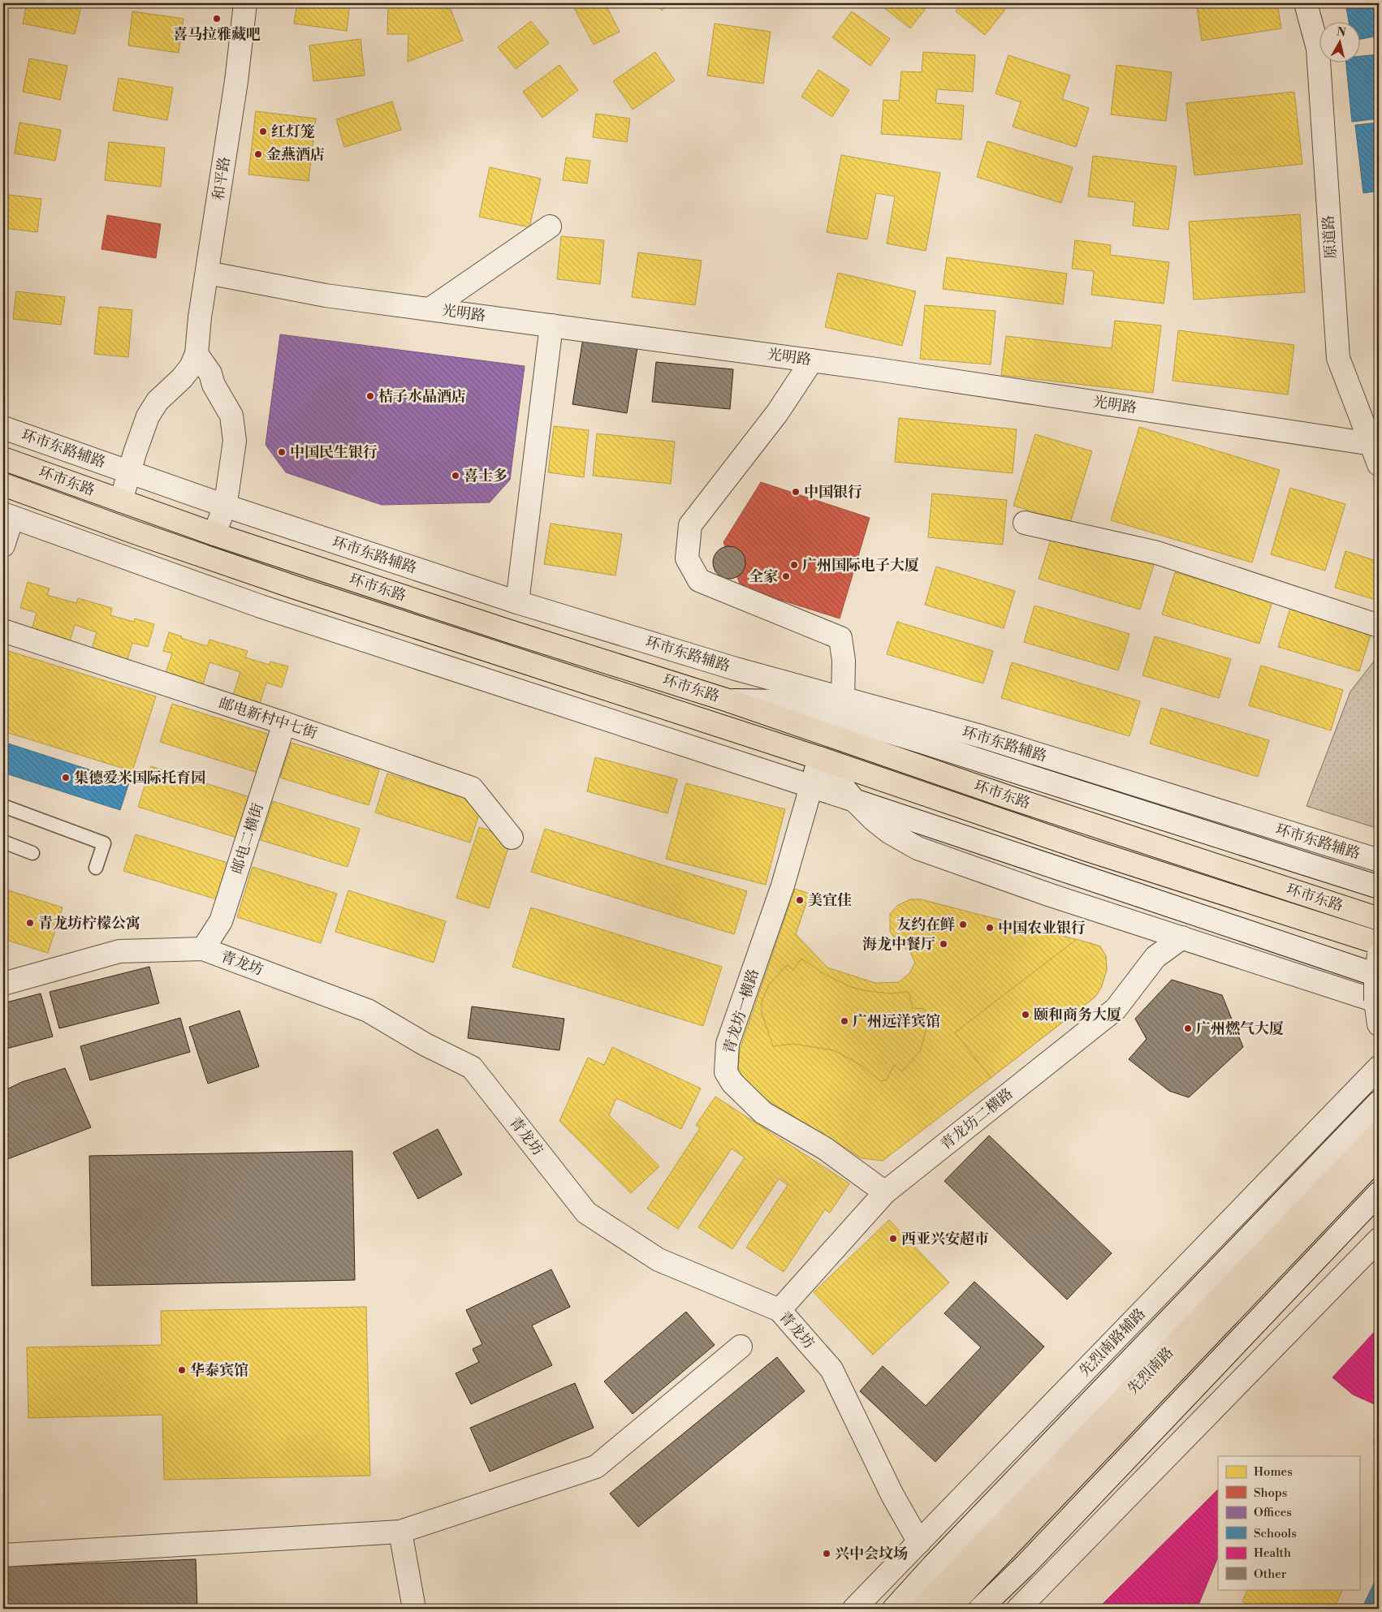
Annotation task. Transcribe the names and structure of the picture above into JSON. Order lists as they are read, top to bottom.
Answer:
{
  "streets": {
    "main road": ["环市东路", "先烈南路"],
    "street": [
      "和平路",
      "原道路",
      "光明路",
      "环市东路辅路",
      "邮电新村中七街",
      "邮电二横街",
      "青龙坊",
      "青龙坊一横路",
      "青龙坊二横路",
      "先烈南路辅路"
    ]
  },
  "crossings": [
    ["和平路", "光明路"],
    ["和平路", "环市东路辅路"],
    ["和平路", "环市东路"],
    ["原道路", "光明路"],
    ["环市东路", "青龙坊一横路"],
    ["邮电新村中七街", "邮电二横街"],
    ["邮电二横街", "青龙坊"],
    ["青龙坊", "青龙坊二横路"],
    ["青龙坊", "先烈南路辅路"],
    ["青龙坊一横路", "青龙坊二横路"]
  ],
  "places": [
    "喜马拉雅藏吧",
    "红灯笼",
    "金燕酒店",
    "桔子水晶酒店",
    "中国民生银行",
    "喜士多",
    "中国银行",
    "广州国际电子大厦",
    "全家",
    "集德爱米国际托育园",
    "美宜佳",
    "青龙坊柠檬公寓",
    "友约在鲜",
    "中国农业银行",
    "海龙中餐厅",
    "颐和商务大厦",
    "广州远洋宾馆",
    "广州燃气大厦",
    "西亚兴安超市",
    "华泰宾馆",
    "兴中会坟场"
  ],
  "legend": [
    "Homes",
    "Shops",
    "Offices",
    "Schools",
    "Health",
    "Other"
  ],
  "north": "top"
}
